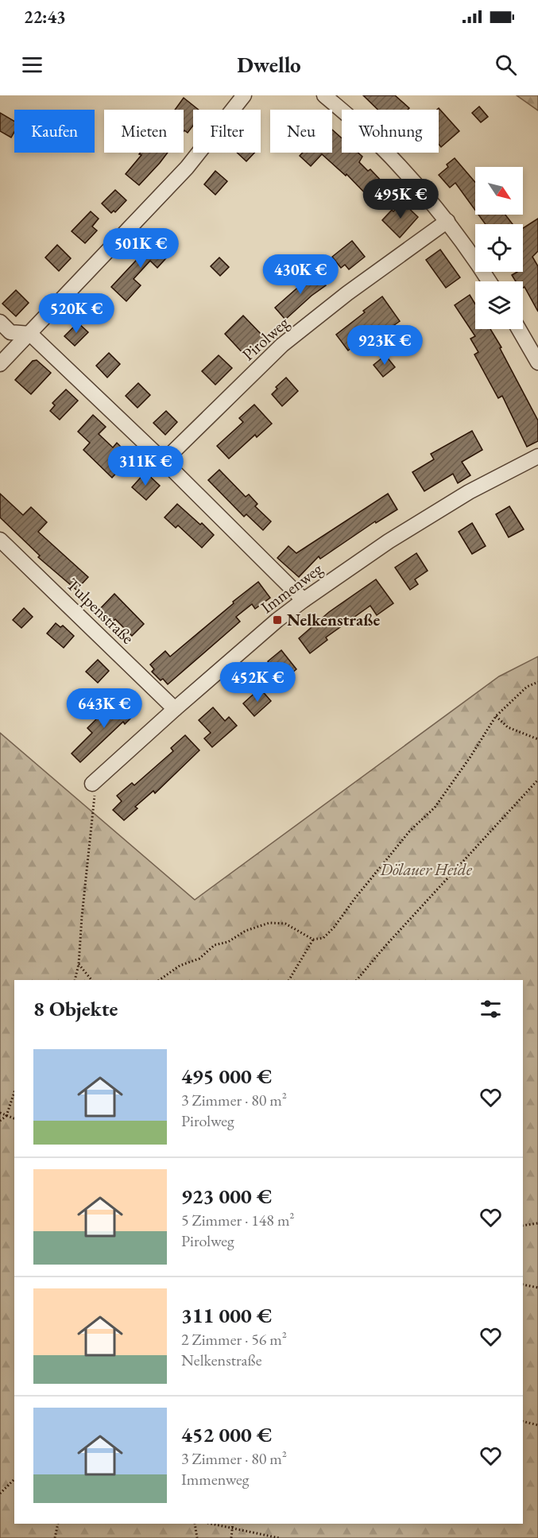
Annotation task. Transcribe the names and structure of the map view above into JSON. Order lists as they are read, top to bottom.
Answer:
{
  "streets": {
    "street": ["Pirolweg", "Immenweg", "Tulpenstraße"]
  },
  "crossings": [
    ["Immenweg", "Tulpenstraße"]
  ],
  "parks": ["Dölauer Heide"],
  "places": {
    "transit": ["Nelkenstraße"]
  },
  "north": "bottom right",
  "page": {
    "status": "22:43",
    "header": "Dwello",
    "chip": [
      "Kaufen",
      "Mieten",
      "Filter",
      "Neu",
      "Wohnung"
    ],
    "price": [
      "495K €",
      "501K €",
      "430K €",
      "520K €",
      "923K €",
      "311K €",
      "452K €",
      "643K €"
    ],
    "heading": "8 Objekte",
    "list": [
      {
        "name": "495 000 €",
        "note": "3 Zimmer · 80 m² · Pirolweg"
      },
      {
        "name": "923 000 €",
        "note": "5 Zimmer · 148 m² · Pirolweg"
      },
      {
        "name": "311 000 €",
        "note": "2 Zimmer · 56 m² · Nelkenstraße"
      },
      {
        "name": "452 000 €",
        "note": "3 Zimmer · 80 m² · Immenweg"
      }
    ]
  }
}
